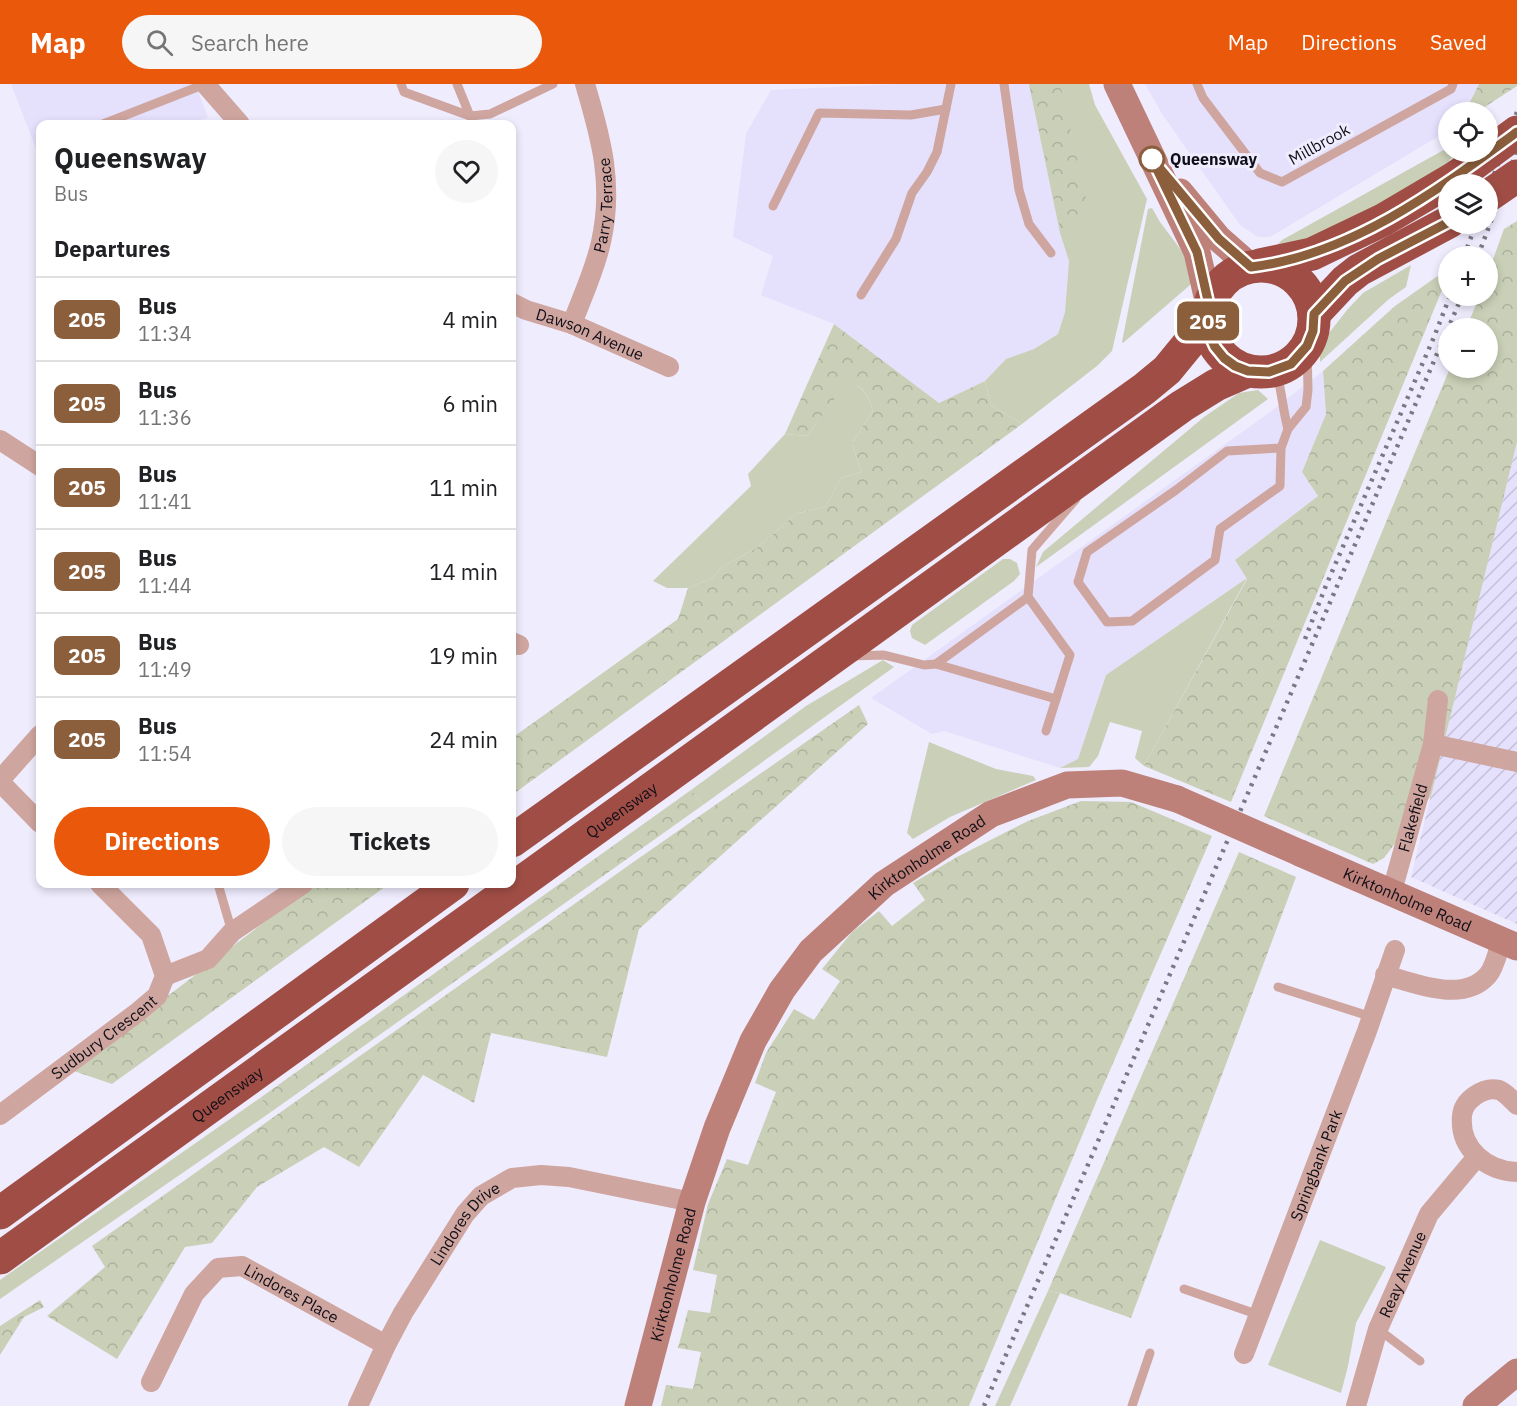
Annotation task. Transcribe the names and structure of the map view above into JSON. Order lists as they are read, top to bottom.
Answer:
{
  "streets": {
    "highway": ["Queensway"],
    "street": [
      "Parry Terrace",
      "Dawson Avenue",
      "Flakefield",
      "Kirktonholme Road",
      "Sudbury Crescent",
      "Springbank Park",
      "Lindores Drive",
      "Reay Avenue",
      "Lindores Place"
    ],
    "lane": ["Millbrook"]
  },
  "crossings": [
    ["Parry Terrace", "Dawson Avenue"],
    ["Flakefield", "Kirktonholme Road"],
    ["Kirktonholme Road", "Lindores Drive"],
    ["Lindores Drive", "Lindores Place"]
  ],
  "places": ["Queensway"],
  "lines": ["bus line 205"],
  "page": {
    "header": "Map",
    "search": "Search here",
    "nav": ["Map", "Directions", "Saved"],
    "on_map": "205",
    "map_buttons": ["+", "−"],
    "heading": [
      ["Queensway", "Bus"],
      "Departures"
    ],
    "list": [
      {
        "mark": "205",
        "name": "Bus",
        "note": "11:34",
        "value": "4 min"
      },
      {
        "mark": "205",
        "name": "Bus",
        "note": "11:36",
        "value": "6 min"
      },
      {
        "mark": "205",
        "name": "Bus",
        "note": "11:41",
        "value": "11 min"
      },
      {
        "mark": "205",
        "name": "Bus",
        "note": "11:44",
        "value": "14 min"
      },
      {
        "mark": "205",
        "name": "Bus",
        "note": "11:49",
        "value": "19 min"
      },
      {
        "mark": "205",
        "name": "Bus",
        "note": "11:54",
        "value": "24 min"
      }
    ],
    "buttons": ["Directions", "Tickets"]
  }
}
